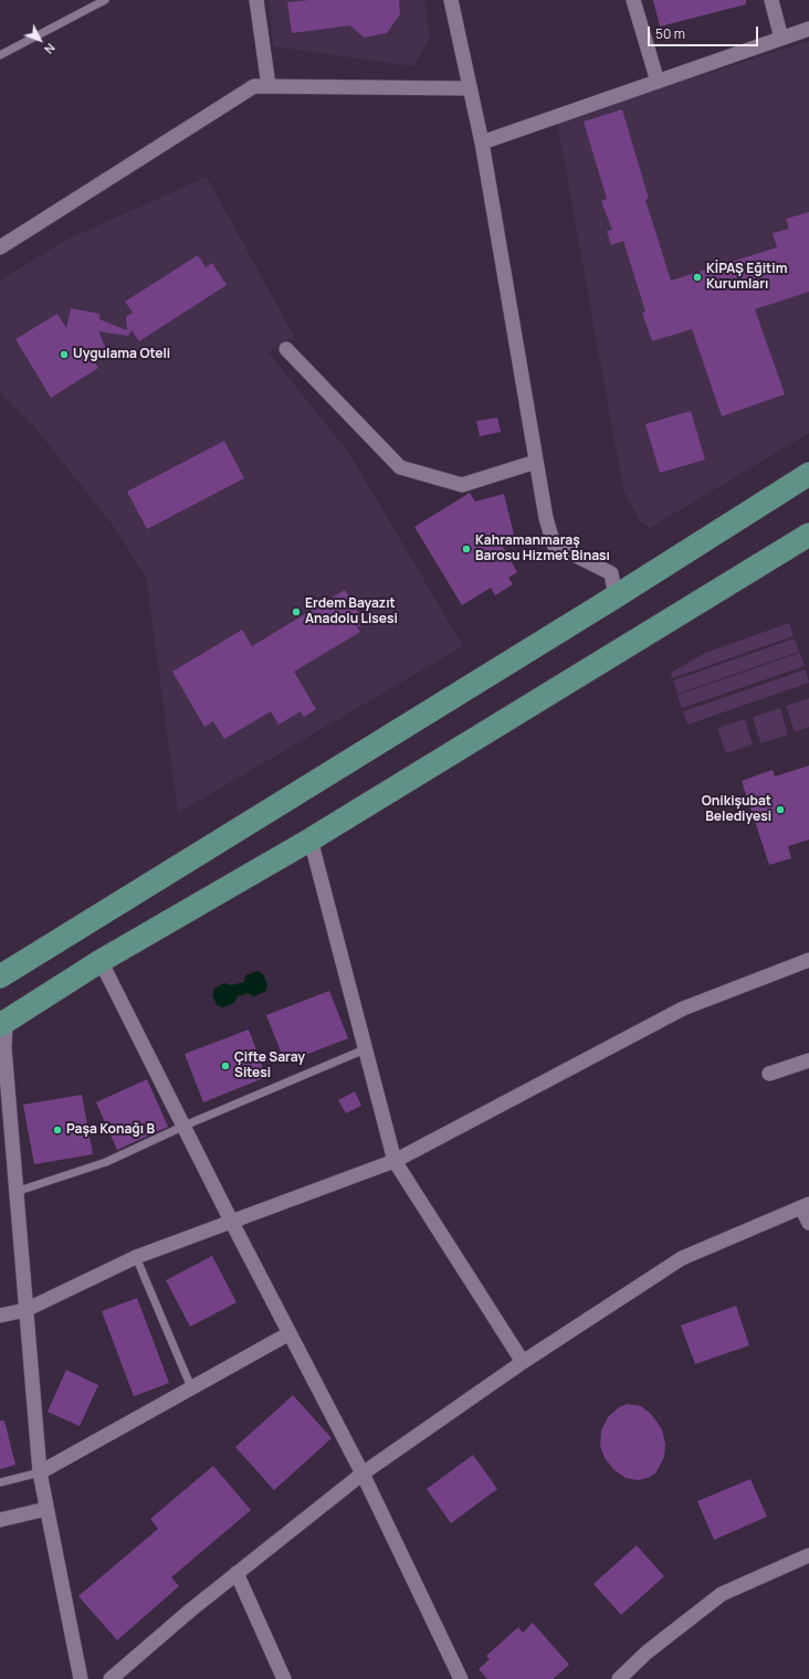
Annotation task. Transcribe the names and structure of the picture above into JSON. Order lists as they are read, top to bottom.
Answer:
{
  "places": [
    "KİPAŞ Eğitim Kurumları",
    "Uygulama Oteli",
    "Kahramanmaraş Barosu Hizmet Binası",
    "Erdem Bayazıt Anadolu Lisesi",
    "Onikişubat Belediyesi",
    "Çifte Saray Sitesi",
    "Paşa Konağı B"
  ],
  "scale_bar": "50 m",
  "north": "bottom right"
}
